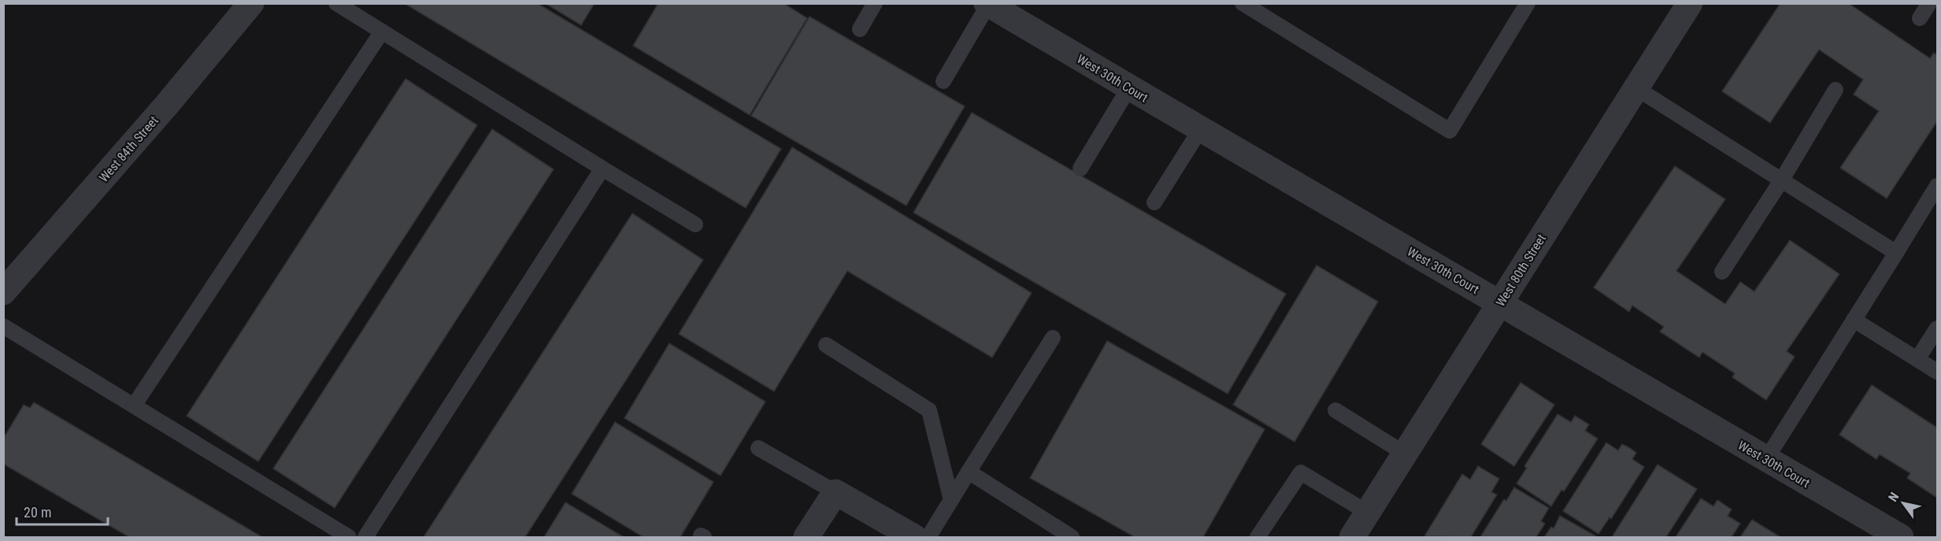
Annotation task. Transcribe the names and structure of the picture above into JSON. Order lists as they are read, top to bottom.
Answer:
{
  "streets": {
    "street": ["West 30th Court", "West 84th Street", "West 80th Street"]
  },
  "crossings": [
    ["West 30th Court", "West 80th Street"]
  ],
  "scale_bar": "20 m",
  "north": "top left"
}
